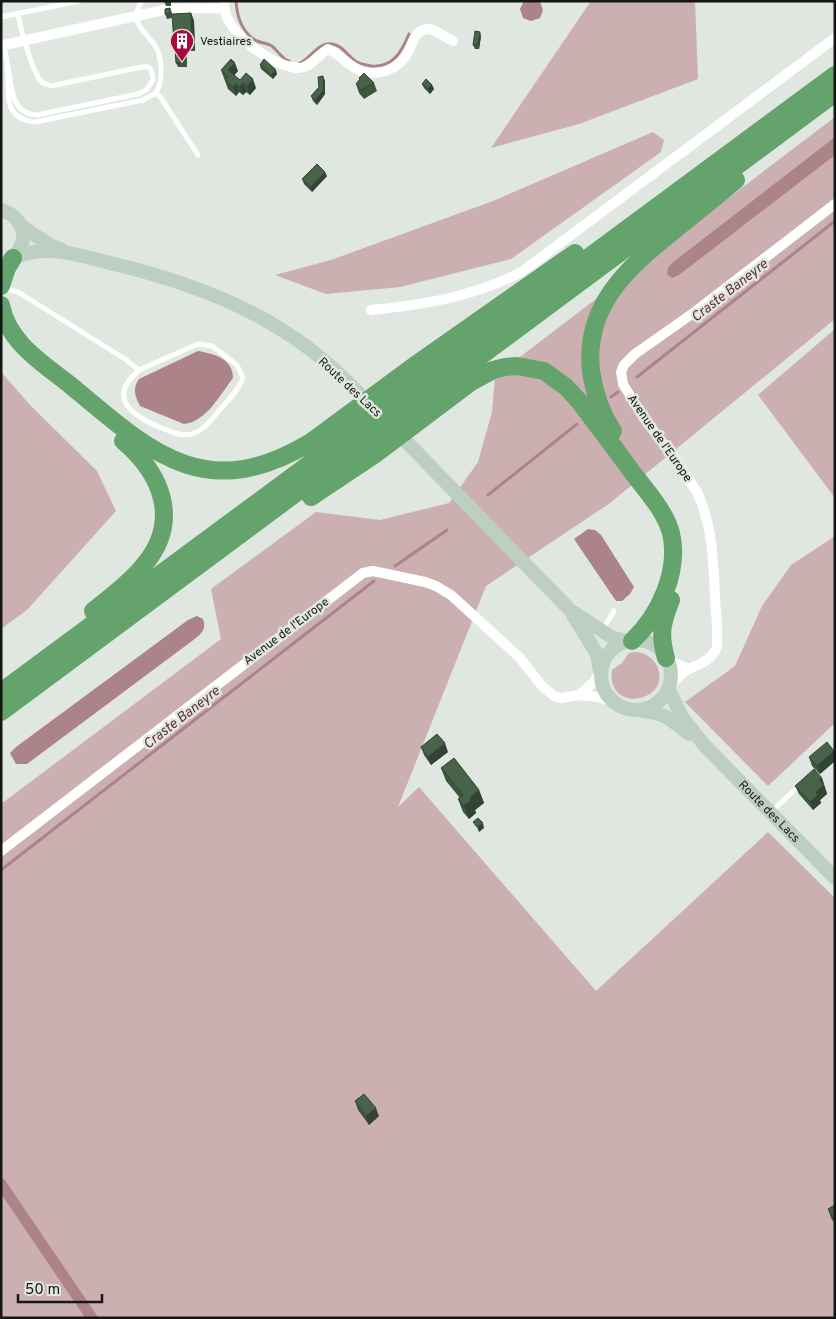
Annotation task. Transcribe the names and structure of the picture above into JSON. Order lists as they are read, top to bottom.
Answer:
{
  "streets": {
    "main road": ["Route des Lacs"],
    "street": ["Avenue de l'Europe"]
  },
  "crossings": [
    ["Route des Lacs", "Avenue de l'Europe"]
  ],
  "water": ["Craste Baneyre"],
  "places": {
    "building": ["Vestiaires"]
  },
  "scale_bar": "50 m"
}
